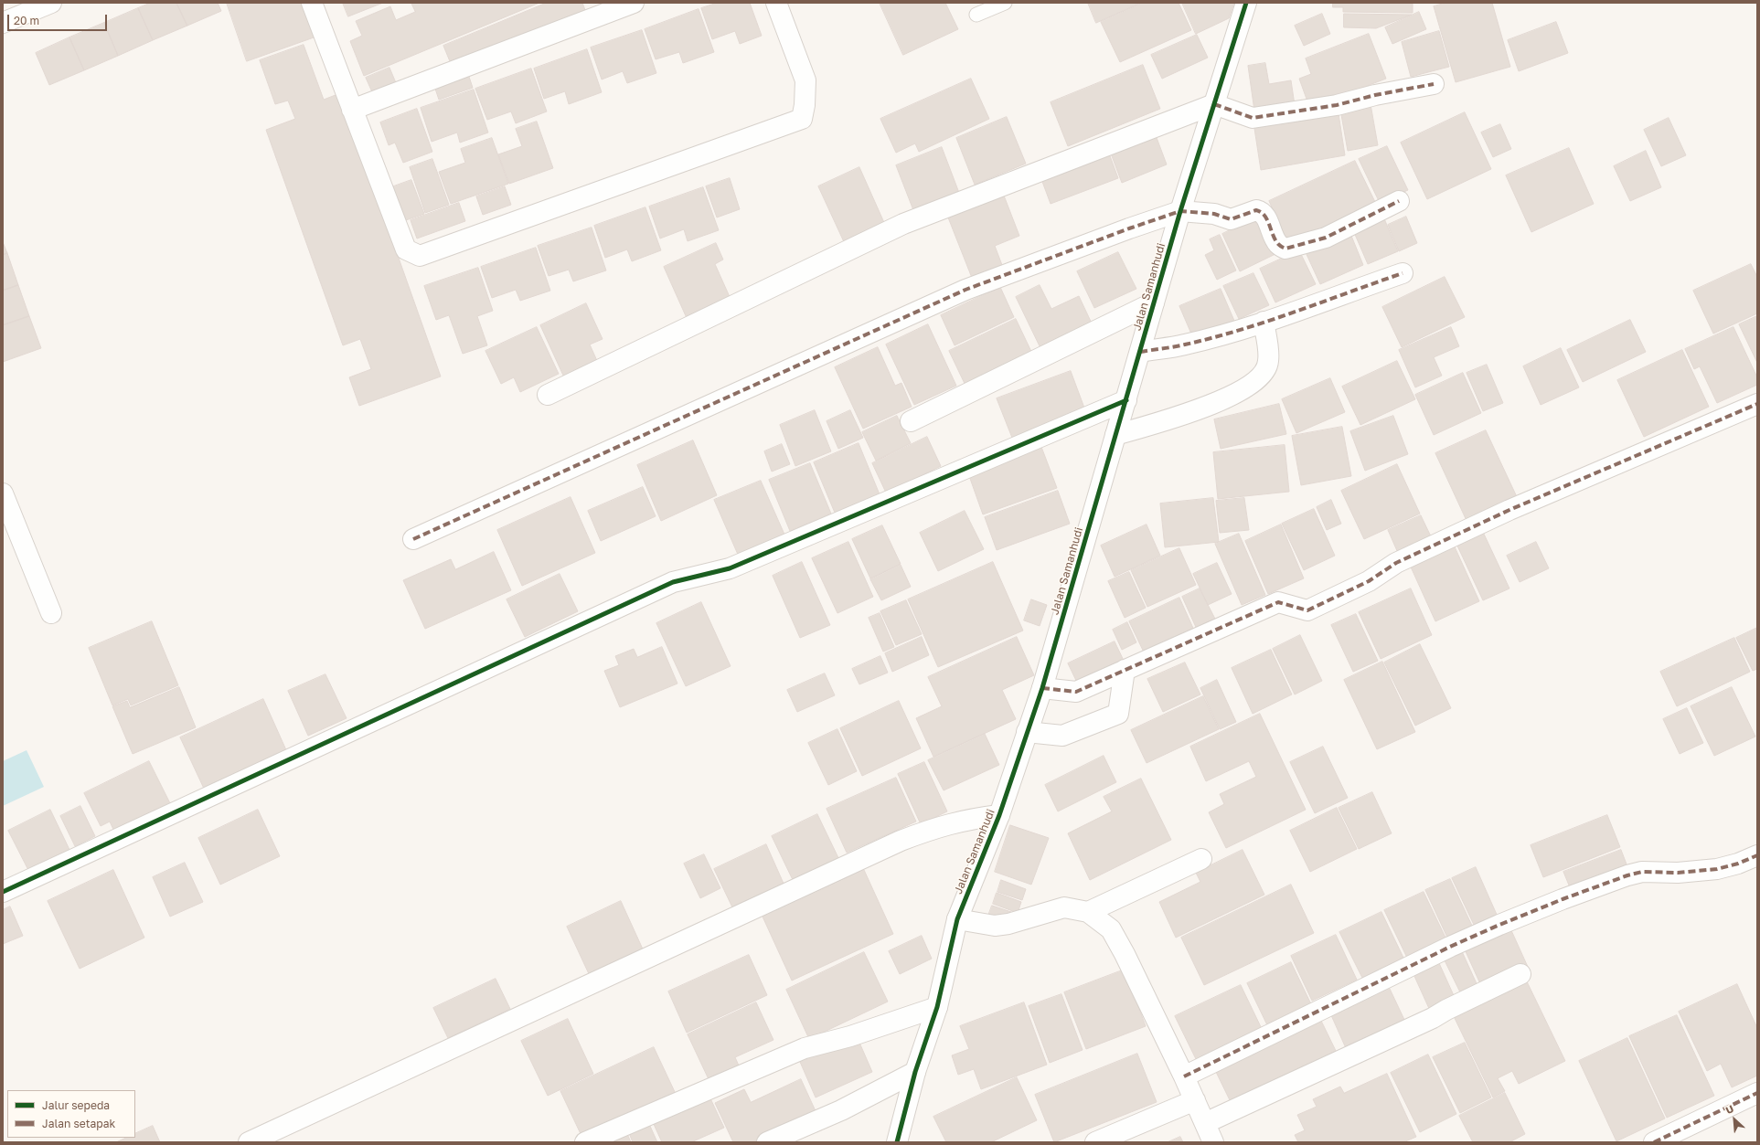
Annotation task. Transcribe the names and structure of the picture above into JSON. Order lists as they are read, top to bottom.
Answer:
{
  "streets": {
    "street": ["Jalan Samanhudi"]
  },
  "legend": ["Jalur sepeda", "Jalan setapak"],
  "scale_bar": "20 m",
  "north": "top left"
}
